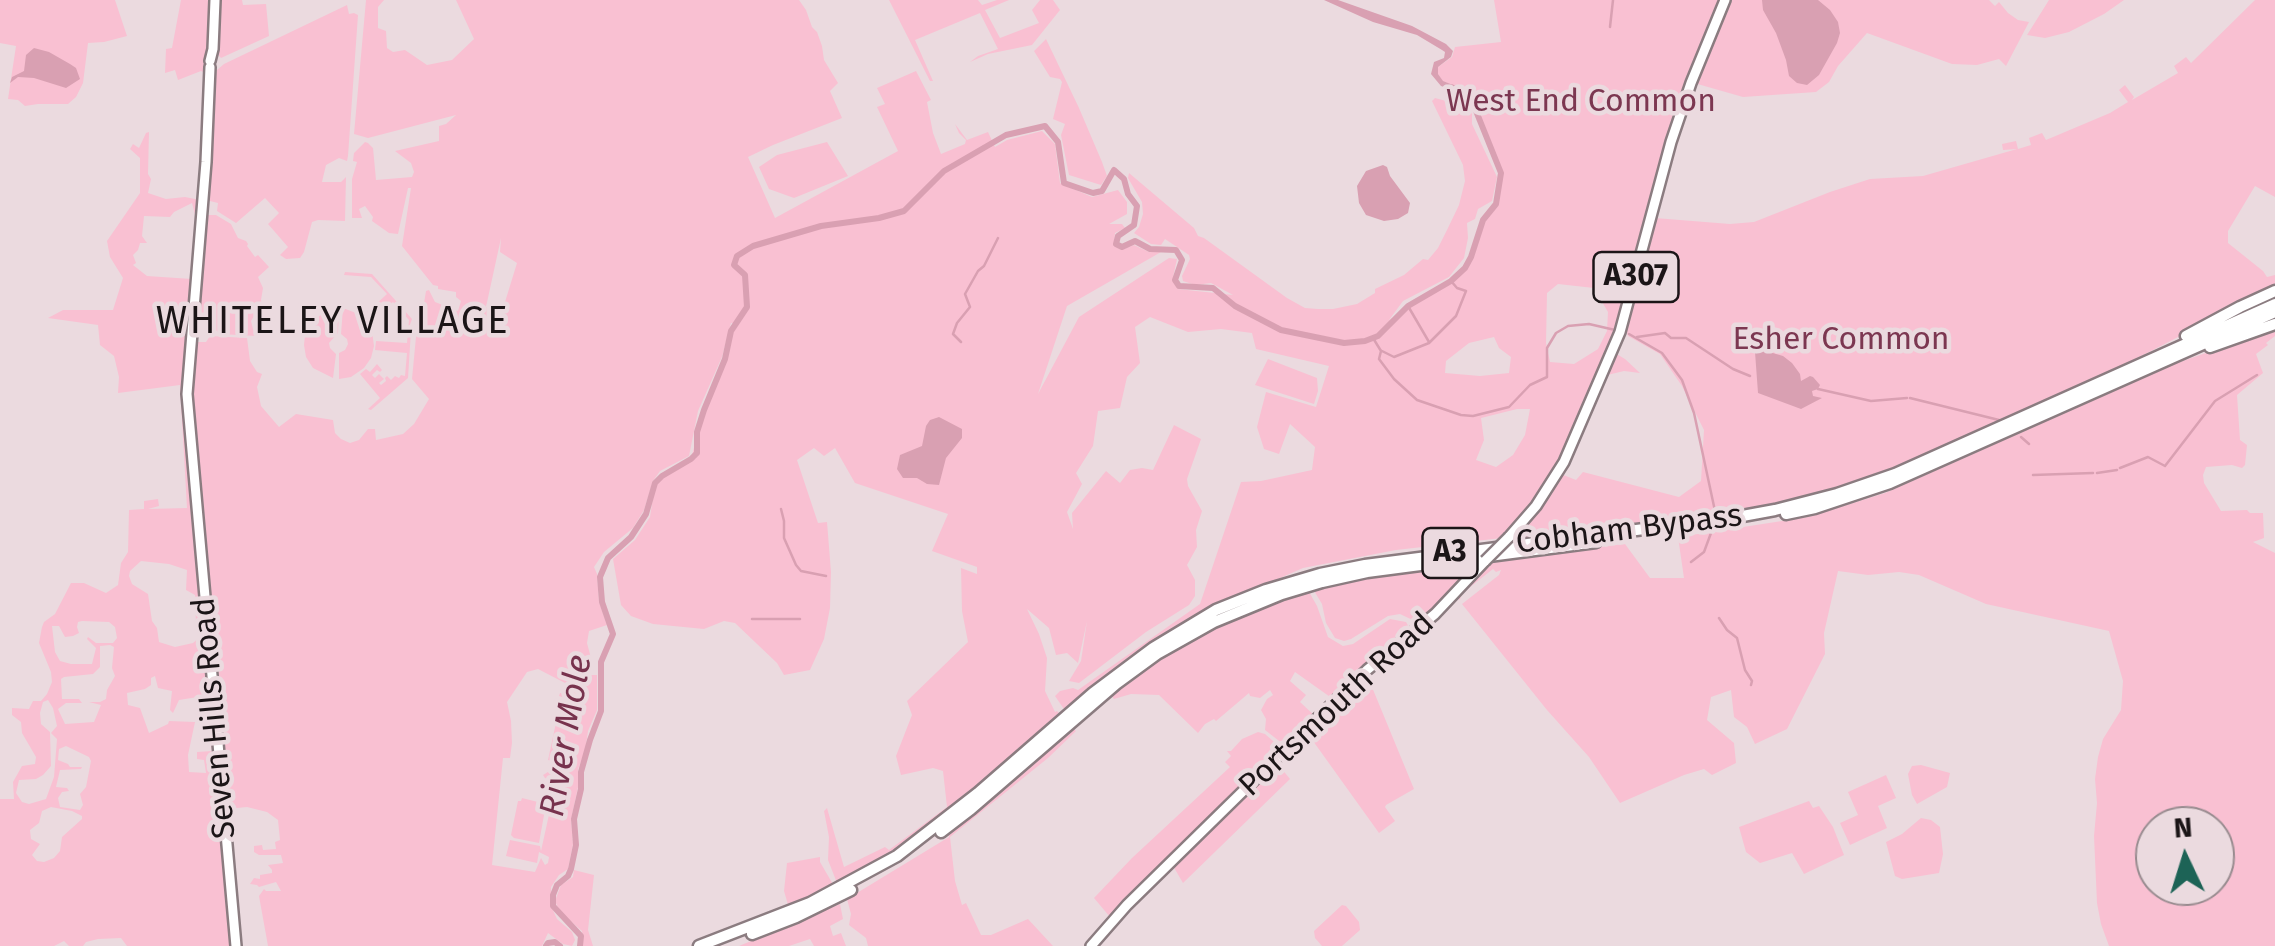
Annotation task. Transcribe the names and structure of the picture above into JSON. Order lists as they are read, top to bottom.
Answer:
{
  "streets": {
    "highway": ["Cobham Bypass", "A3"],
    "main road": ["A307", "Portsmouth Road", "Seven Hills Road"]
  },
  "districts": ["WHITELEY VILLAGE"],
  "water": ["River Mole"],
  "parks": ["West End Common", "Esher Common"],
  "north": "top"
}
